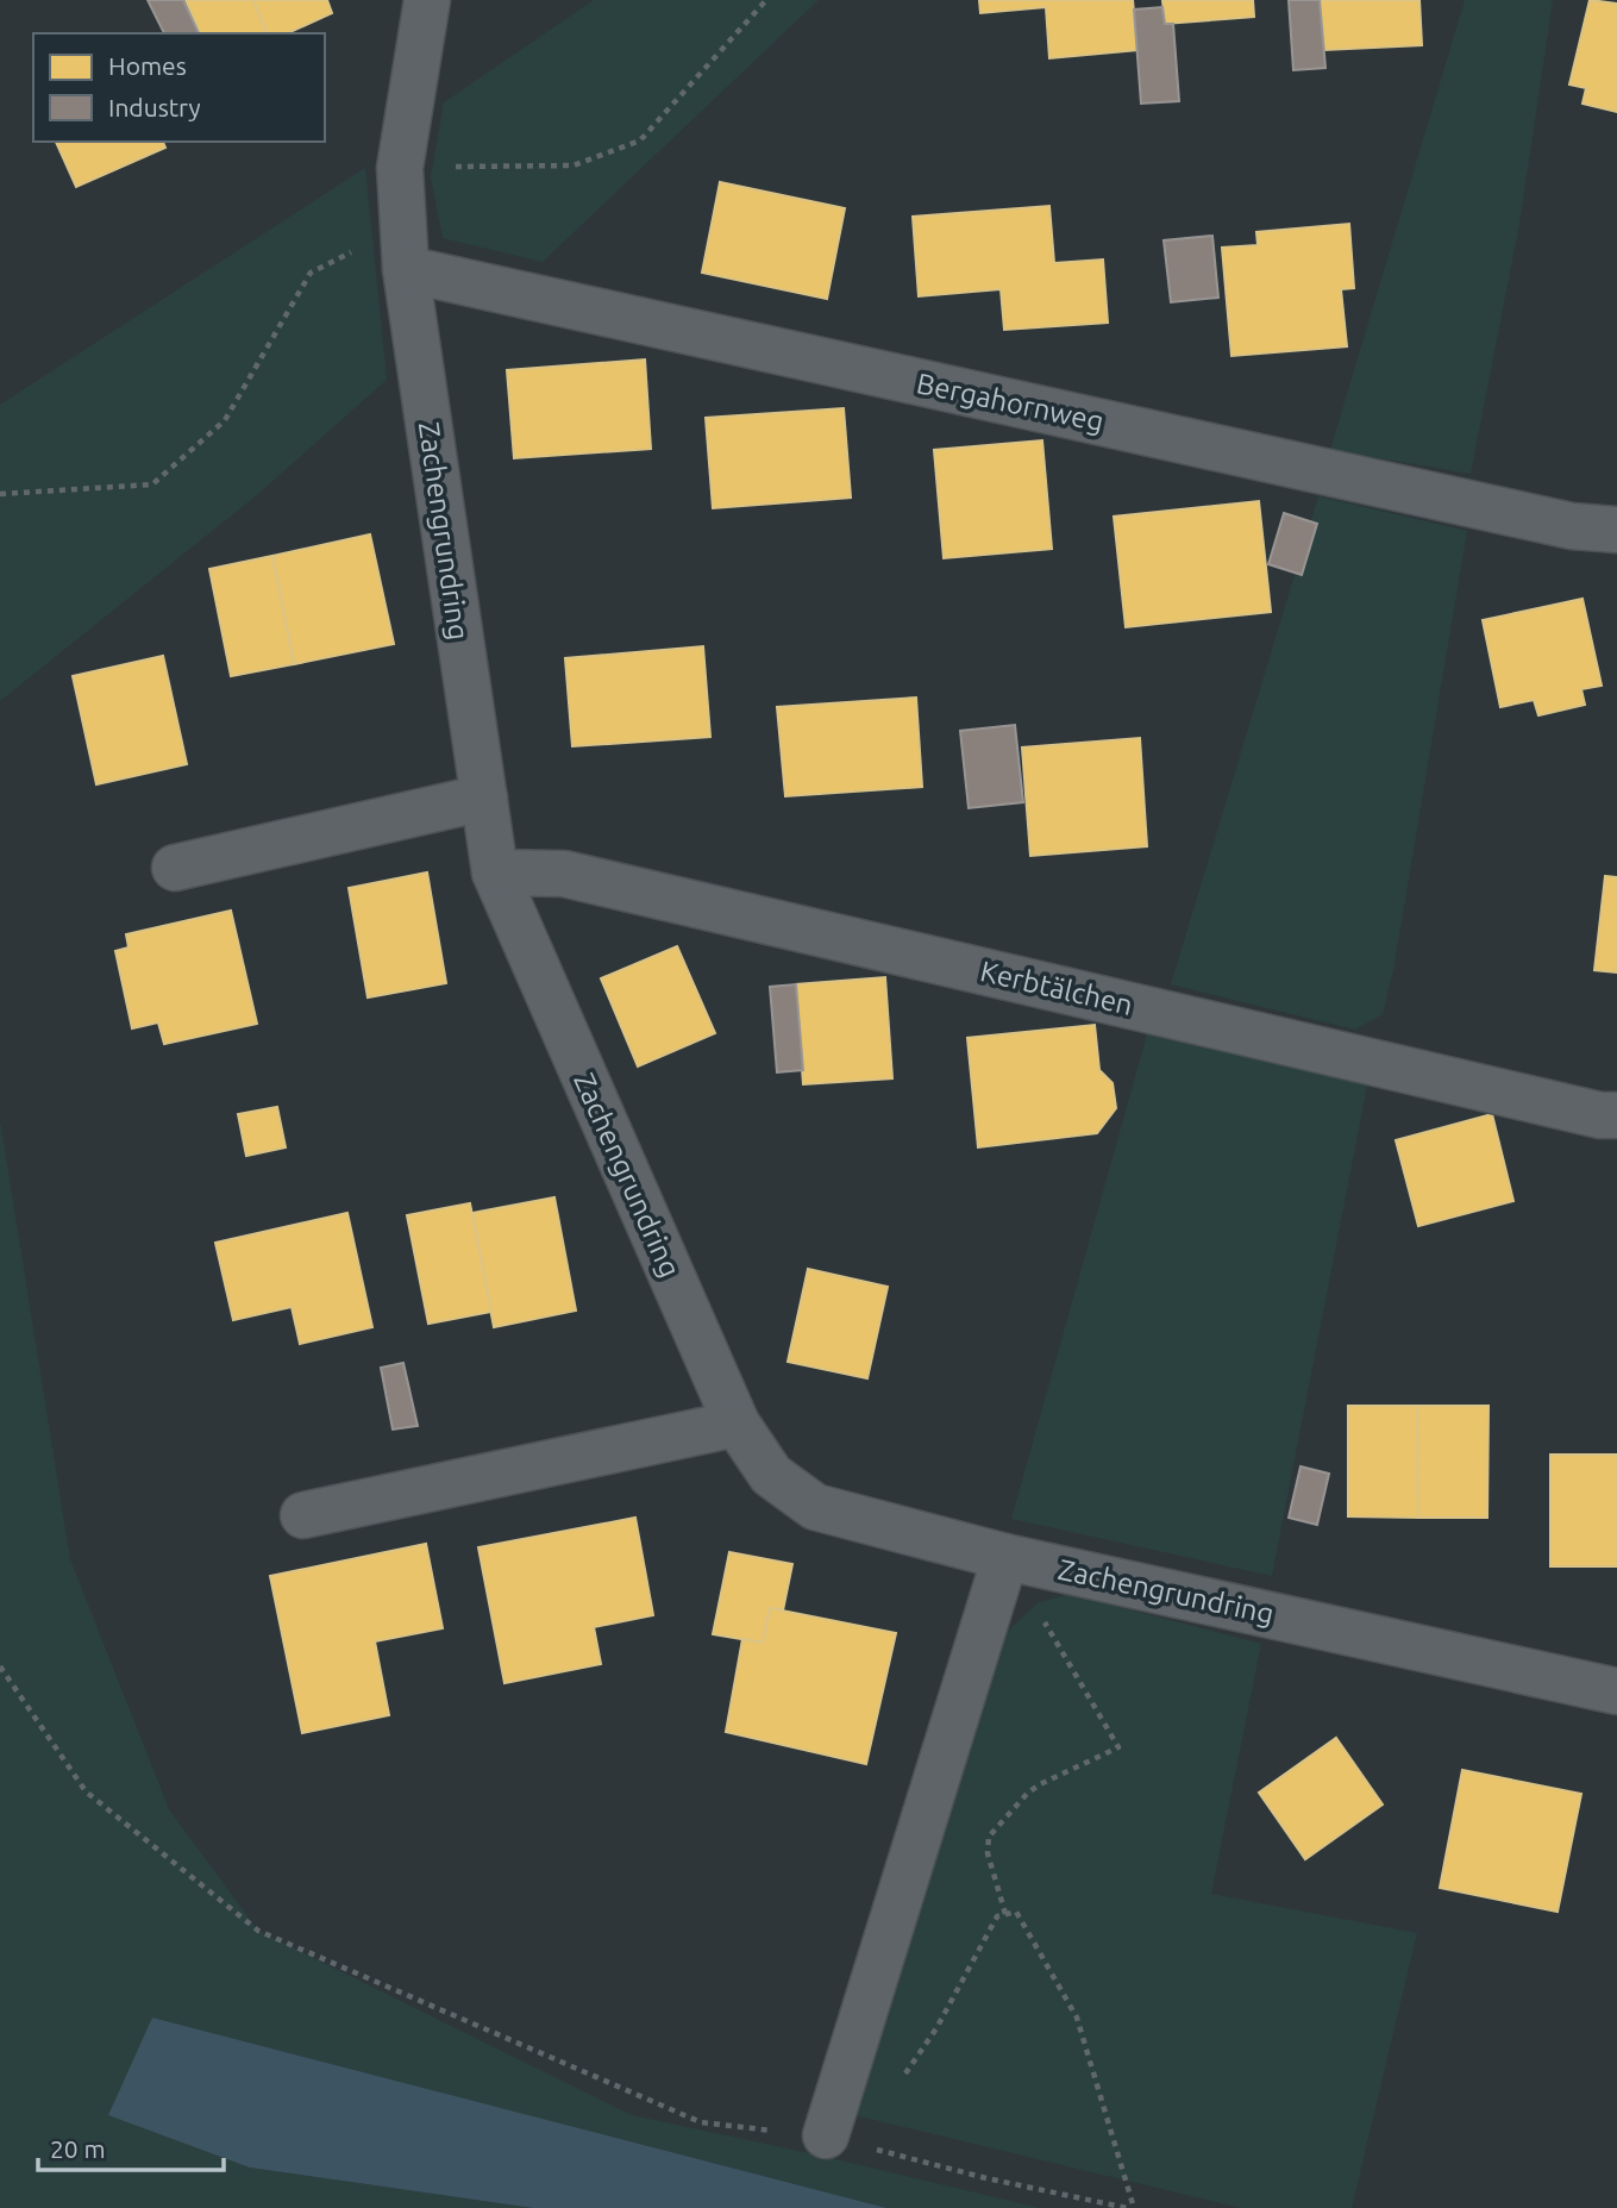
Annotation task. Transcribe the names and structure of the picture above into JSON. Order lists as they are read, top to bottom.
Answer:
{
  "streets": {
    "street": ["Bergahornweg", "Zachengrundring", "Kerbtälchen"]
  },
  "crossings": [
    ["Bergahornweg", "Zachengrundring"],
    ["Zachengrundring", "Kerbtälchen"]
  ],
  "legend": ["Homes", "Industry"],
  "scale_bar": "20 m"
}
